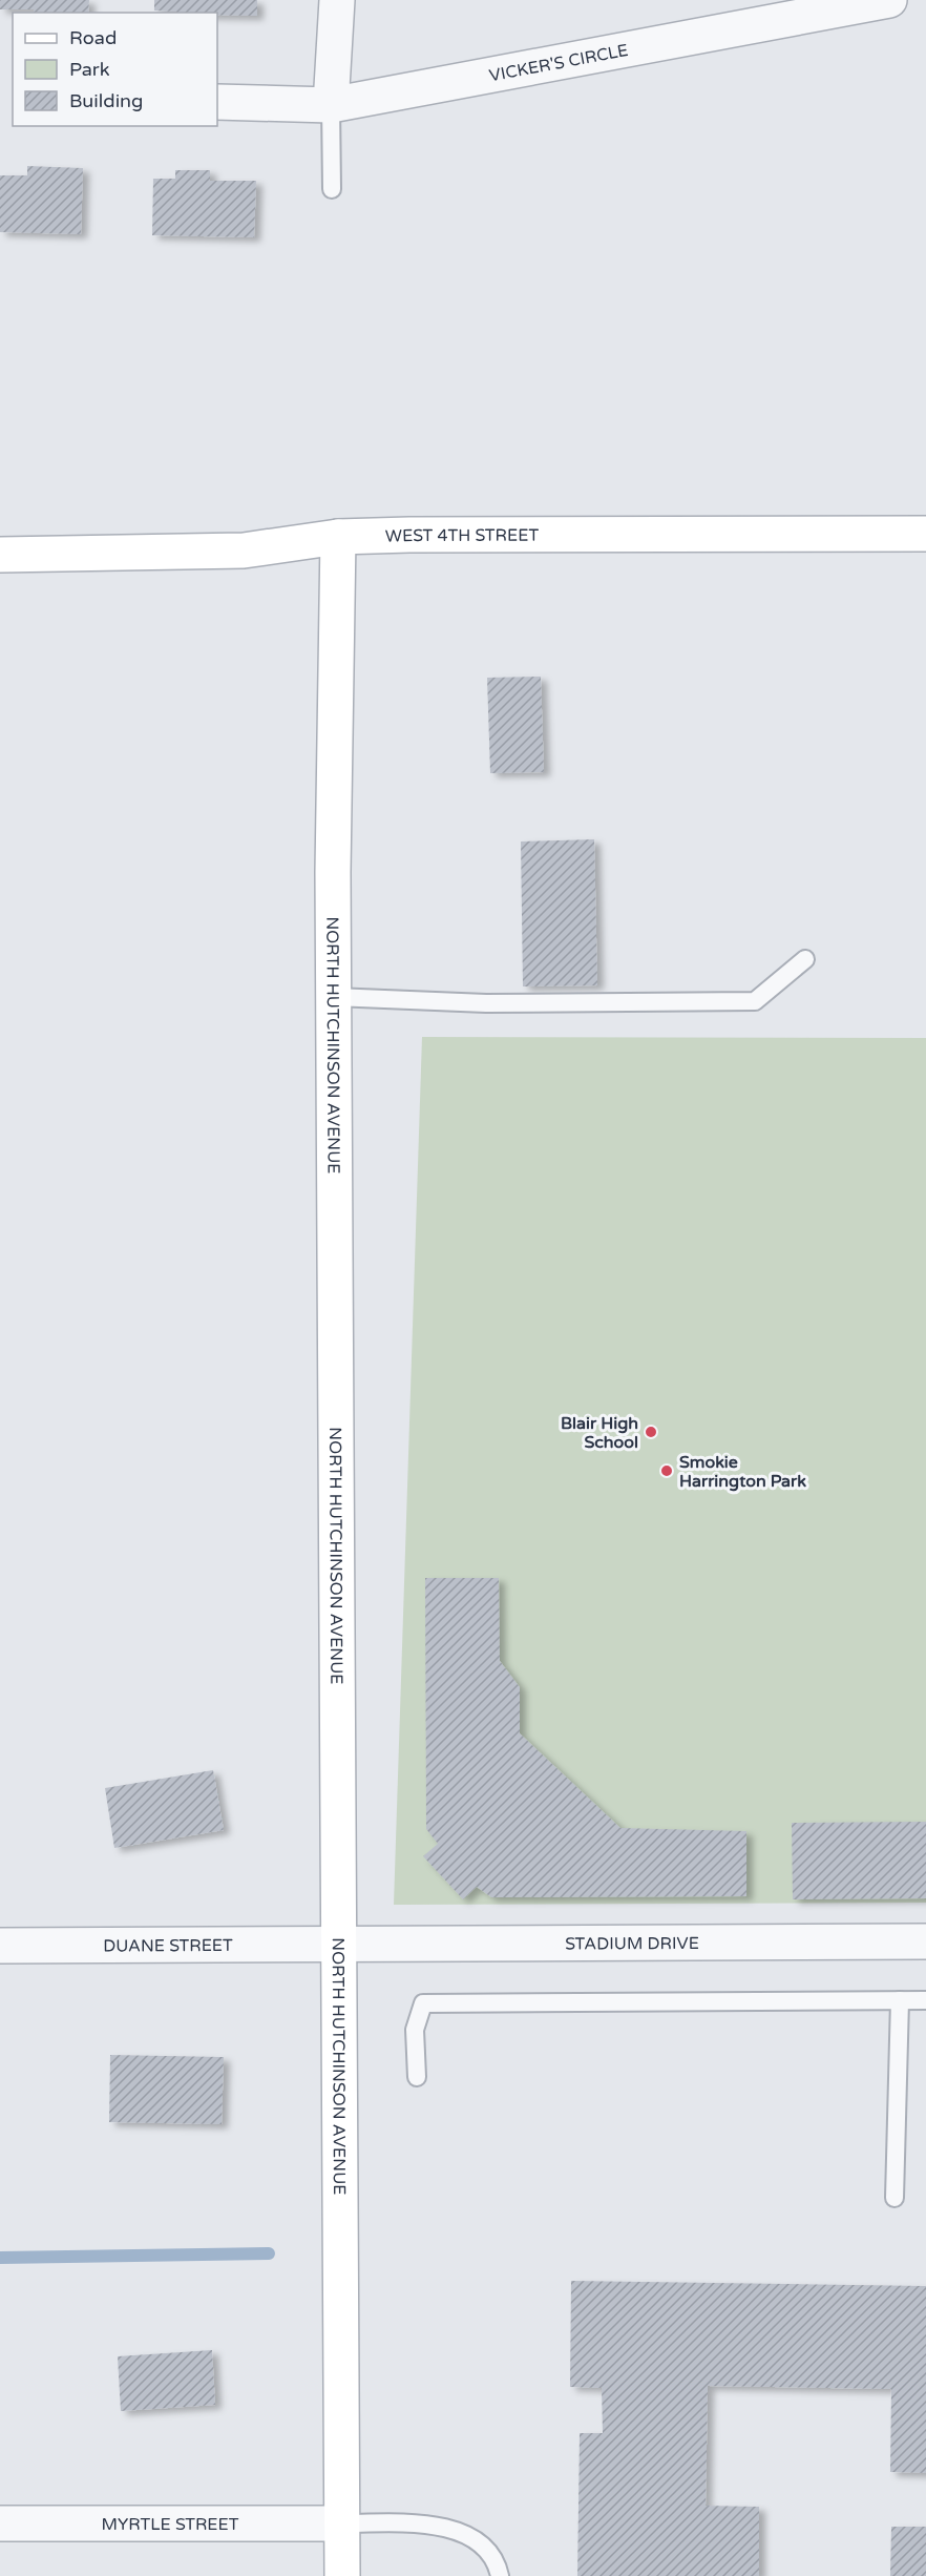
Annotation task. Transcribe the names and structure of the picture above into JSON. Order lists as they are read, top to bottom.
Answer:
{
  "streets": {
    "main road": ["WEST 4TH STREET", "NORTH HUTCHINSON AVENUE"],
    "street": [
      "VICKER'S CIRCLE",
      "STADIUM DRIVE",
      "DUANE STREET",
      "MYRTLE STREET"
    ]
  },
  "crossings": [
    ["WEST 4TH STREET", "NORTH HUTCHINSON AVENUE"],
    ["NORTH HUTCHINSON AVENUE", "STADIUM DRIVE"],
    ["NORTH HUTCHINSON AVENUE", "DUANE STREET"],
    ["NORTH HUTCHINSON AVENUE", "MYRTLE STREET"],
    ["STADIUM DRIVE", "DUANE STREET"]
  ],
  "places": ["Blair High School", "Smokie Harrington Park"],
  "legend": ["Road", "Park", "Building"]
}
